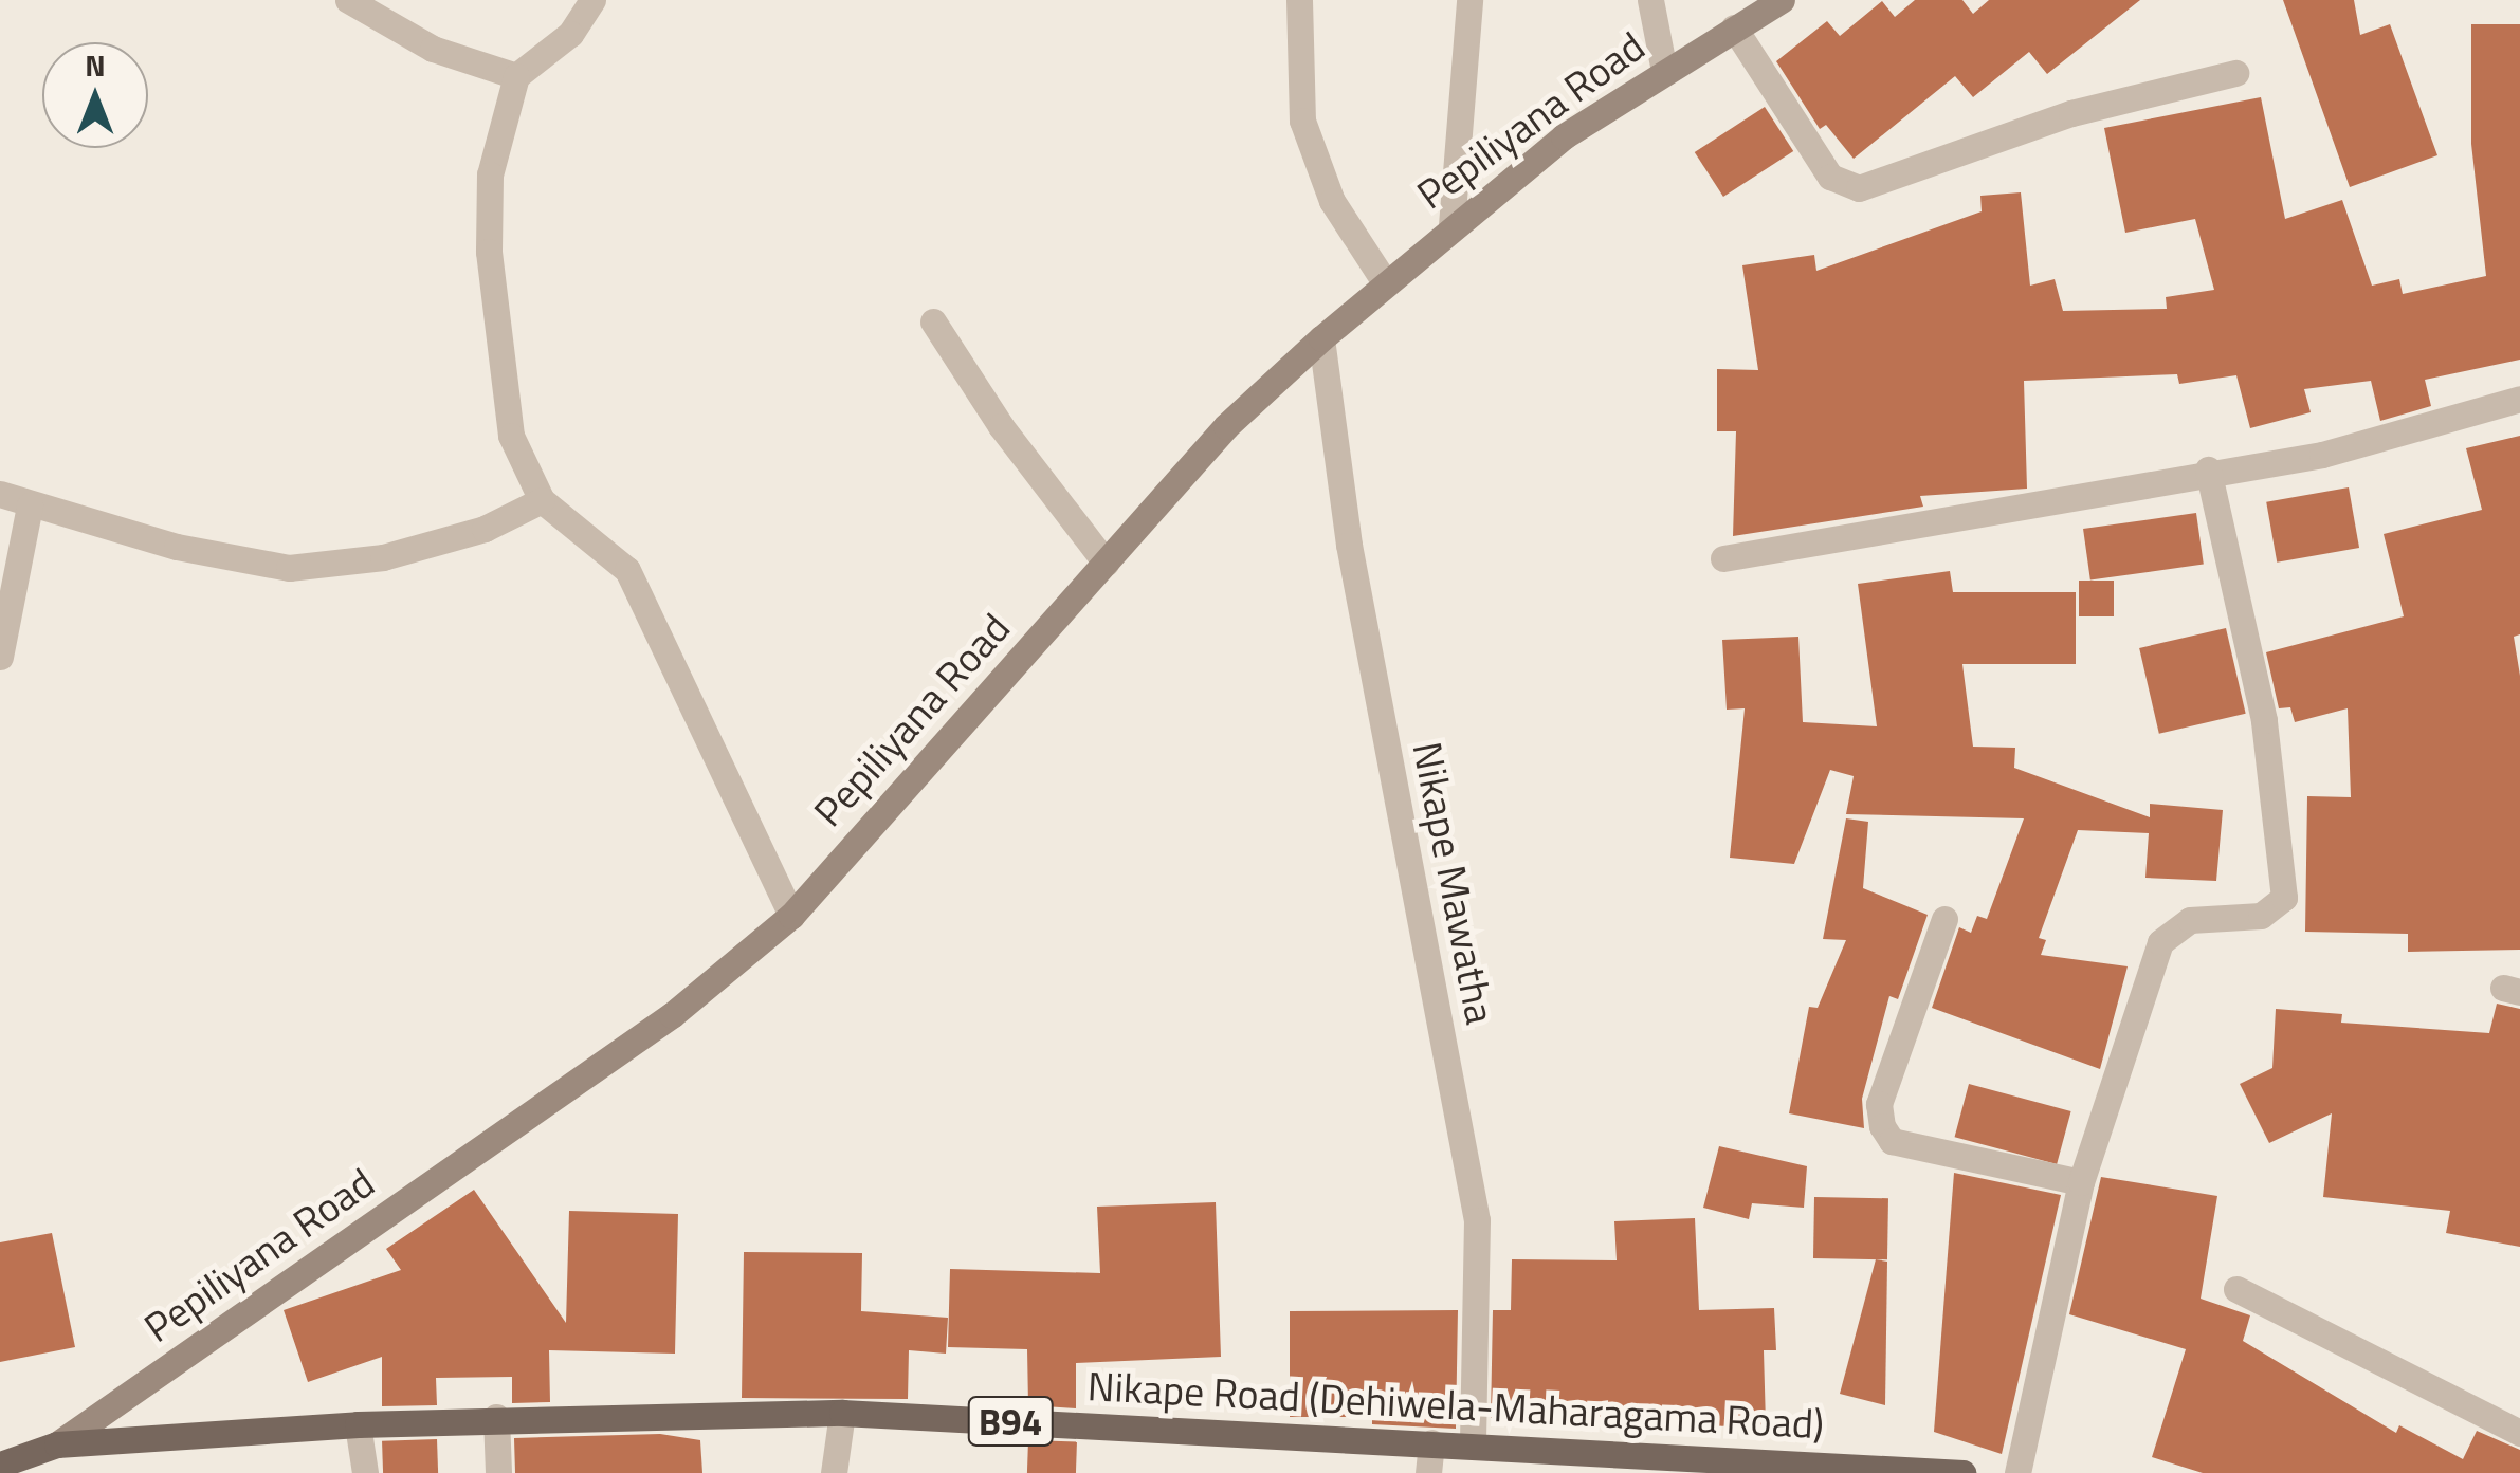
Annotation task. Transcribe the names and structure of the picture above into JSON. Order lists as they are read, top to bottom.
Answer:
{
  "streets": {
    "main road": ["Pepiliyana Road", "Nikape Road (Dehiwela-Maharagama Road)", "B94"],
    "street": ["Nikape Mawatha"]
  },
  "crossings": [
    ["Pepiliyana Road", "Nikape Mawatha"],
    ["Pepiliyana Road", "Nikape Road (Dehiwela-Maharagama Road)"],
    ["Pepiliyana Road", "B94"],
    ["Nikape Mawatha", "Nikape Road (Dehiwela-Maharagama Road)"],
    ["Nikape Road (Dehiwela-Maharagama Road)", "B94"]
  ],
  "north": "top"
}
